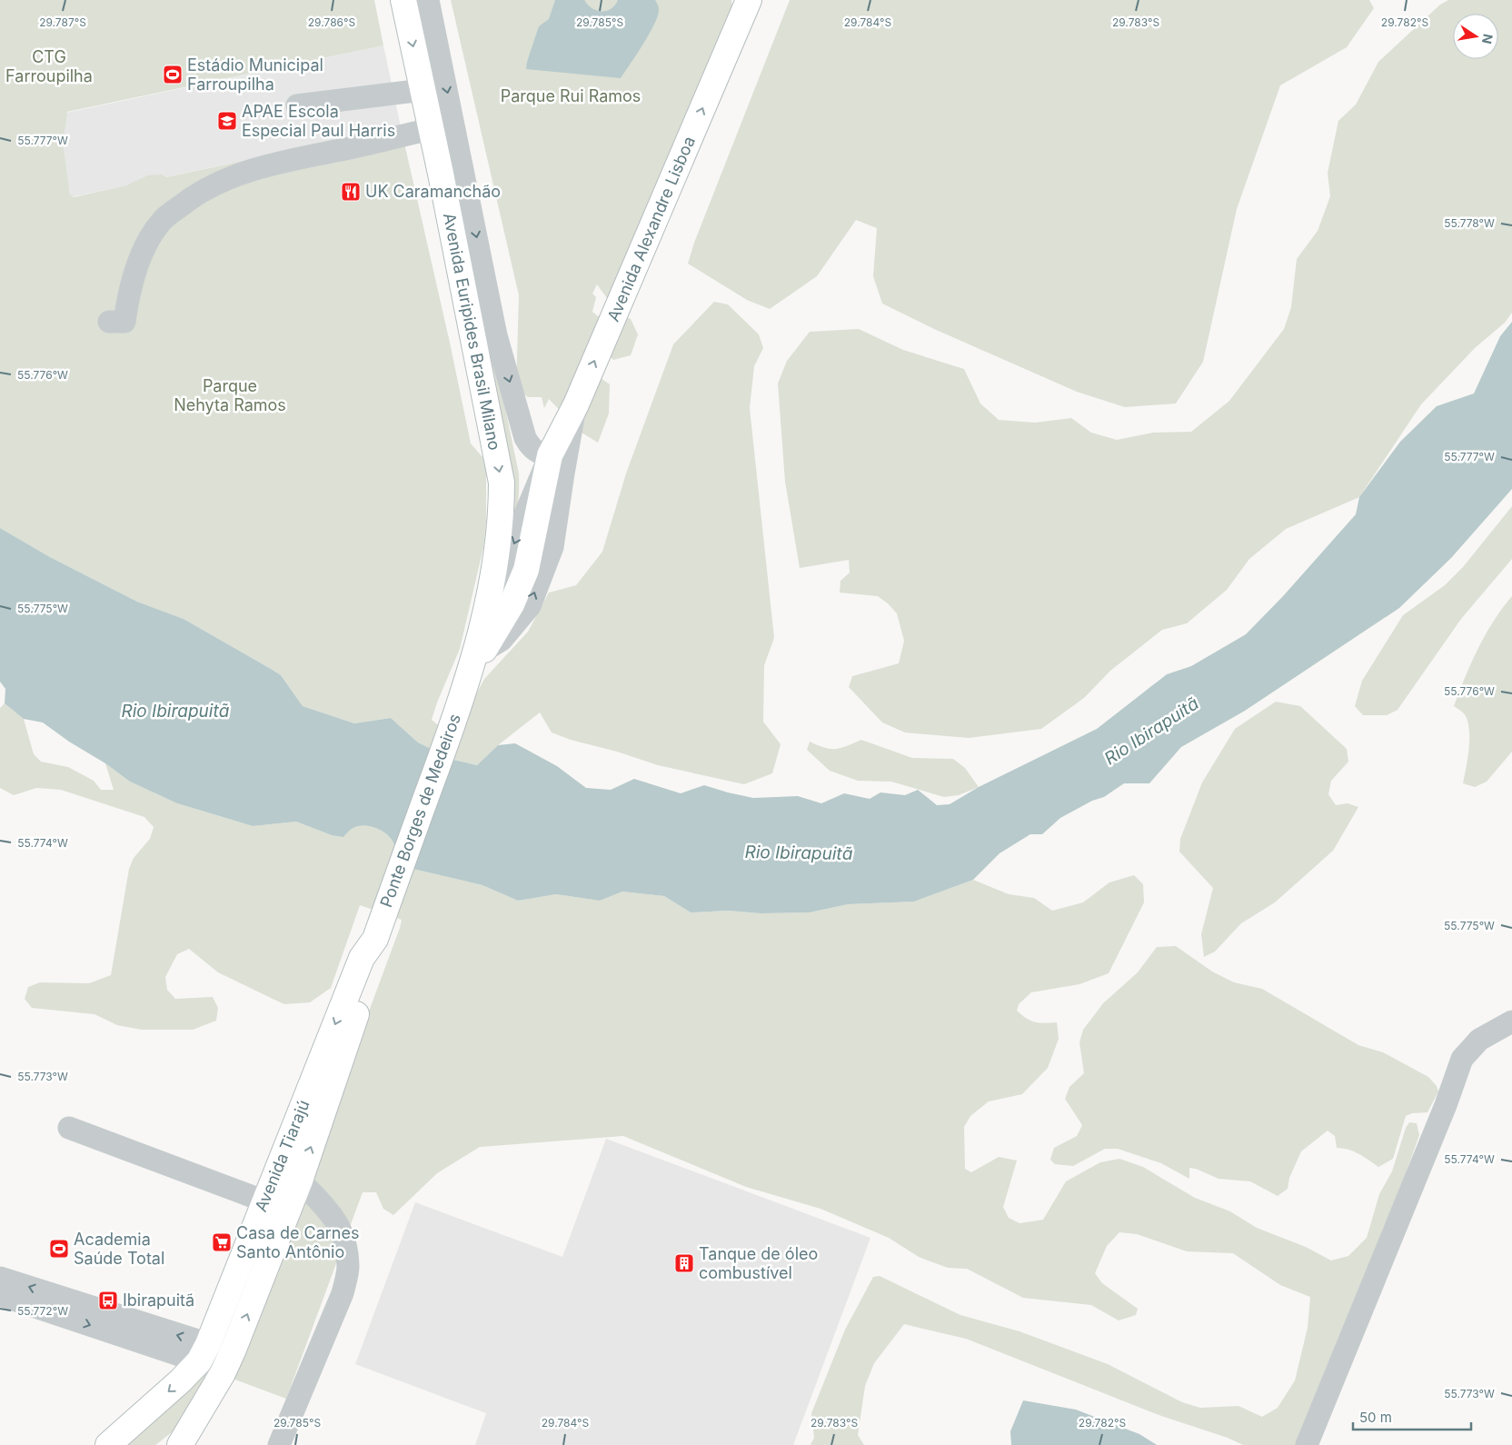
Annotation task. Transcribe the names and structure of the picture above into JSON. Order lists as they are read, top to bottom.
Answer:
{
  "streets": {
    "main road": [
      "Avenida Alexandre Lisboa",
      "Avenida Euripides Brasil Milano",
      "Ponte Borges de Medeiros",
      "Avenida Tiarajú"
    ]
  },
  "crossings": [
    ["Avenida Alexandre Lisboa", "Avenida Euripides Brasil Milano"],
    ["Avenida Euripides Brasil Milano", "Ponte Borges de Medeiros"],
    ["Ponte Borges de Medeiros", "Avenida Tiarajú"]
  ],
  "one_way": ["Avenida Alexandre Lisboa", "Avenida Euripides Brasil Milano"],
  "water": ["Rio Ibirapuitã"],
  "parks": ["CTG Farroupilha", "Parque Rui Ramos", "Parque Nehyta Ramos"],
  "places": {
    "sports": ["Estádio Municipal Farroupilha", "Academia Saúde Total"],
    "school or university": ["APAE Escola Especial Paul Harris"],
    "restaurant": ["UK Caramanchão"],
    "supermarket": ["Casa de Carnes Santo Antônio"],
    "building": ["Tanque de óleo combustível"],
    "bus stop": ["Ibirapuitã"]
  },
  "scale_bar": "50 m",
  "north": "right",
  "coordinates": [
    "29.787°S",
    "29.786°S",
    "29.785°S",
    "29.784°S",
    "29.783°S",
    "29.782°S",
    "55.777°W",
    "55.778°W",
    "55.776°W",
    "55.775°W",
    "55.774°W",
    "55.773°W",
    "55.772°W"
  ]
}
